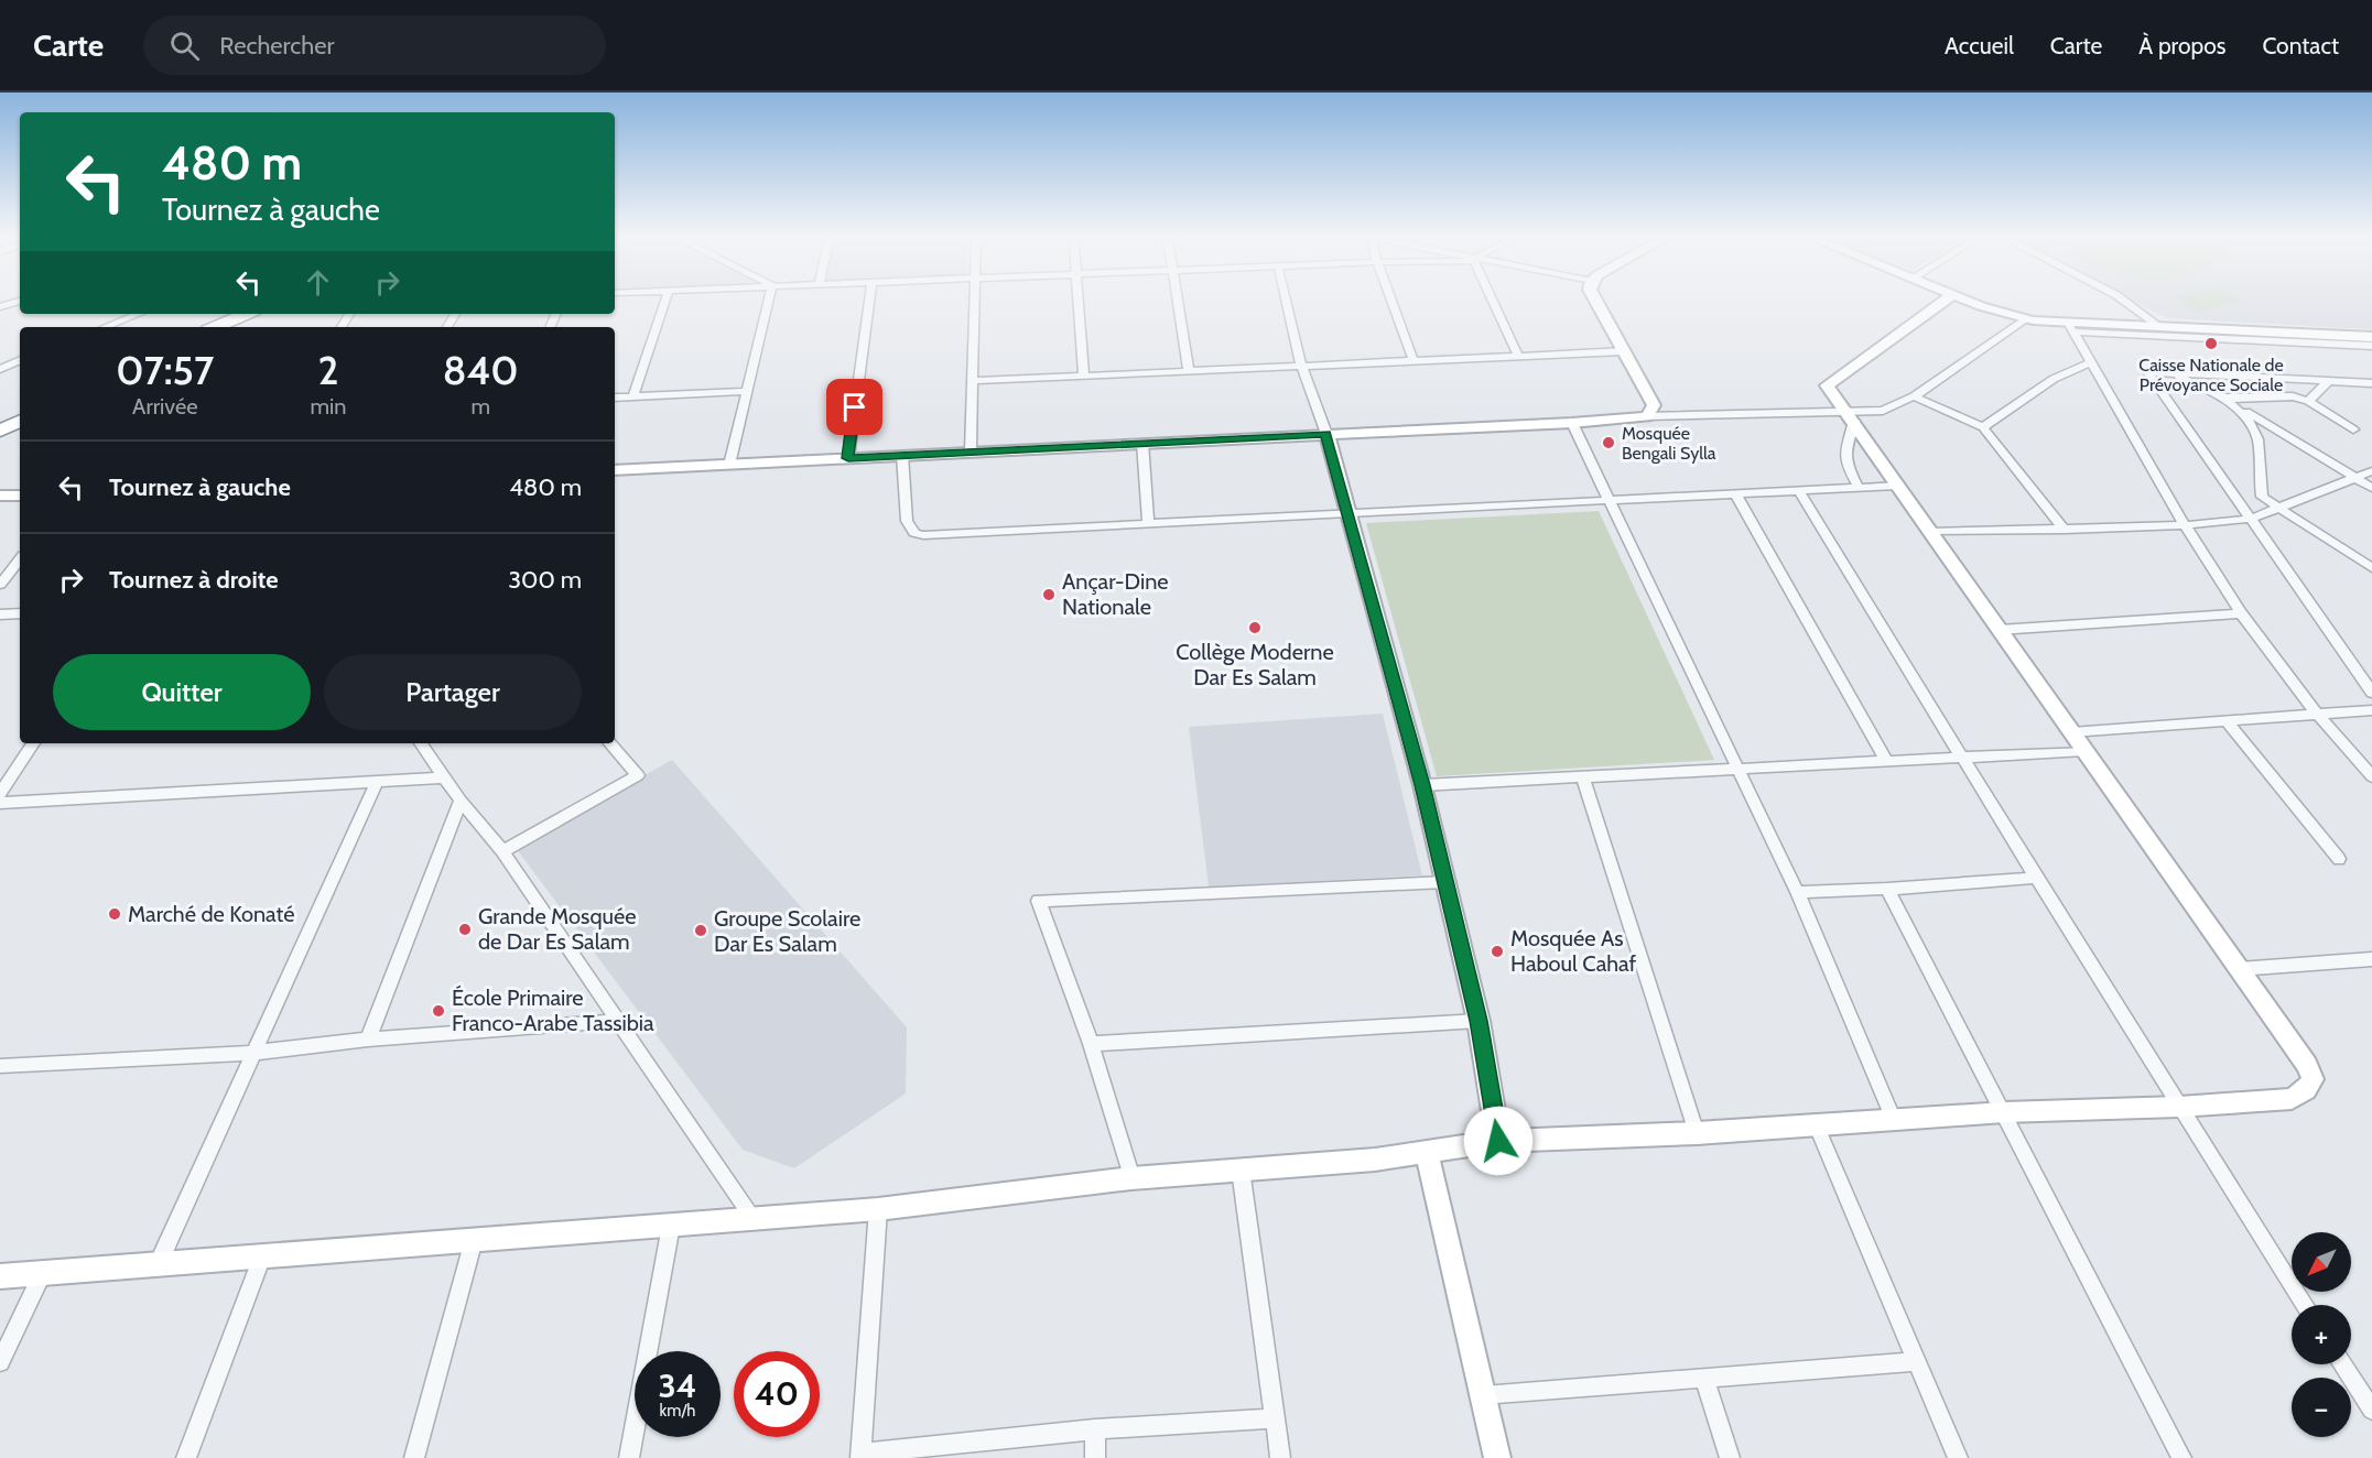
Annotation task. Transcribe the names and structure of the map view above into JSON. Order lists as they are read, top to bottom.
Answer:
{
  "places": [
    "Caisse Nationale de Prévoyance Sociale",
    "Mosquée Bengali Sylla",
    "Ançar-Dine Nationale",
    "Collège Moderne Dar Es Salam",
    "Marché de Konaté",
    "Grande Mosquée de Dar Es Salam",
    "Groupe Scolaire Dar Es Salam",
    "Mosquée As Haboul Cahaf",
    "École Primaire Franco-Arabe Tassibia"
  ],
  "north": "bottom left",
  "page": {
    "header": "Carte",
    "search": "Rechercher",
    "nav": [
      "Accueil",
      "Carte",
      "À propos",
      "Contact"
    ],
    "turn": ["480 m", "Tournez à gauche"],
    "eta": [
      "07:57",
      "Arrivée",
      "2",
      "min",
      "840",
      "m"
    ],
    "list": [
      {
        "name": "Tournez à gauche",
        "value": "480 m"
      },
      {
        "name": "Tournez à droite",
        "value": "300 m"
      }
    ],
    "buttons": ["Quitter", "Partager"],
    "map_buttons": ["+", "−"],
    "speed": "34 km/h",
    "limit": "40"
  }
}
